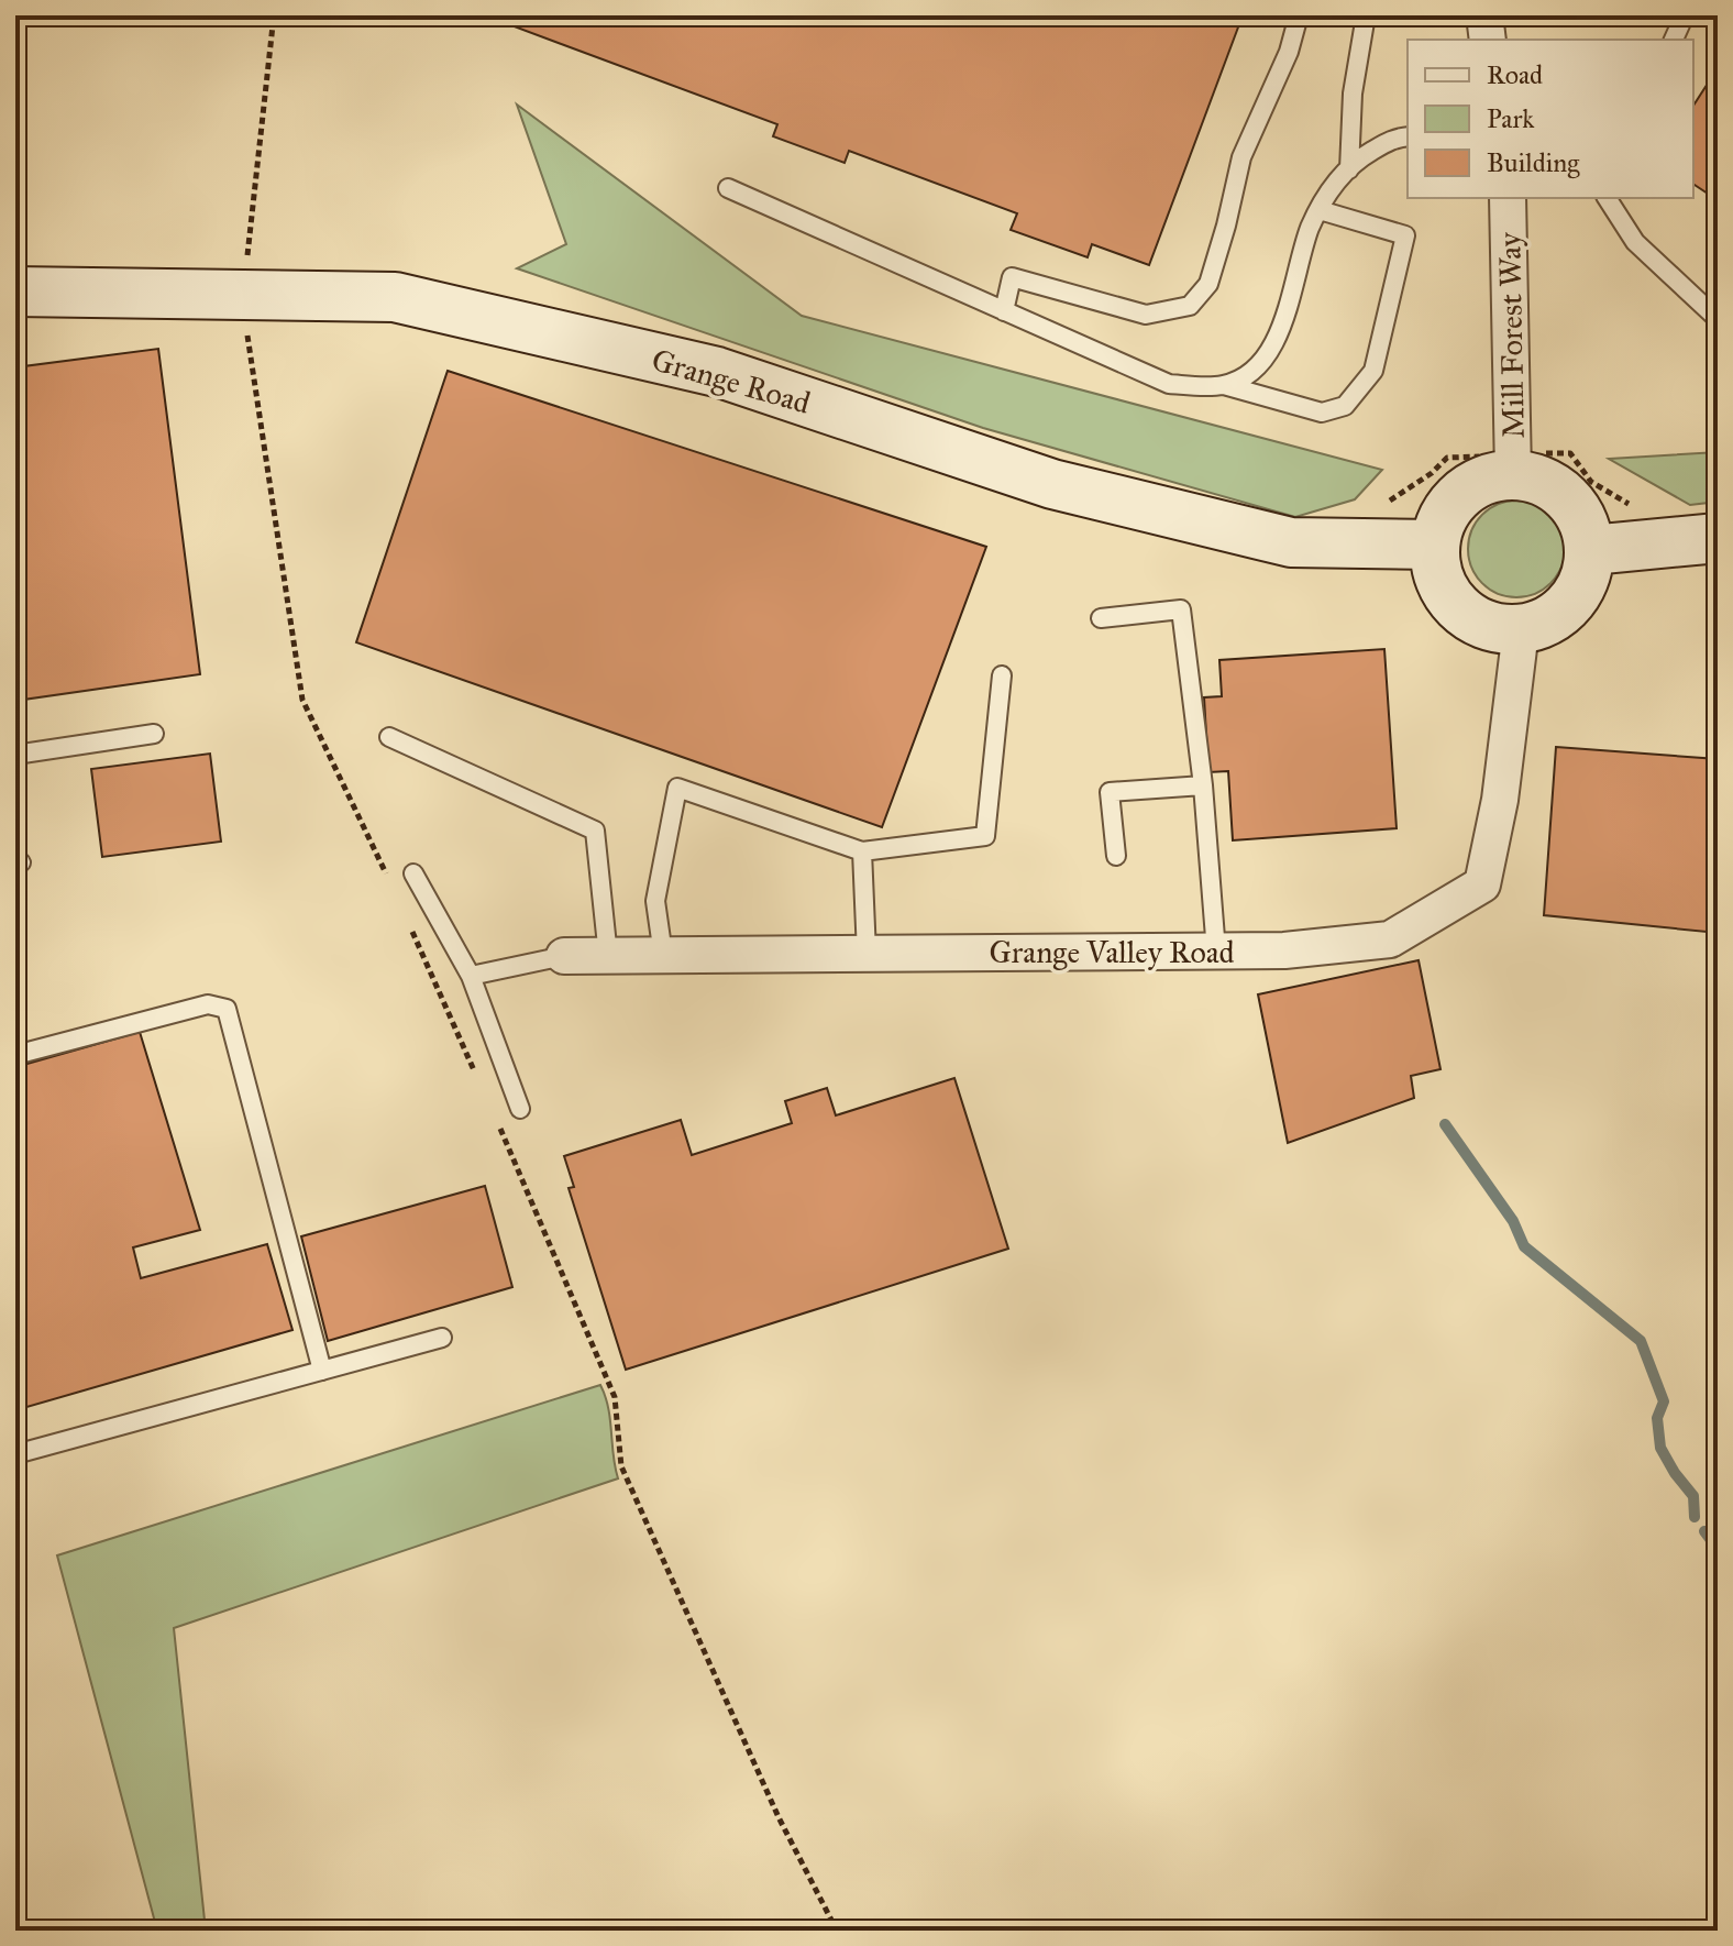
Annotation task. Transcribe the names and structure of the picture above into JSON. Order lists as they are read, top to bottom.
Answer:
{
  "streets": {
    "main road": ["Grange Road"],
    "street": ["Mill Forest Way", "Grange Valley Road"]
  },
  "crossings": [
    ["Mill Forest Way", "Grange Road"],
    ["Mill Forest Way", "Grange Valley Road"],
    ["Grange Road", "Grange Valley Road"]
  ],
  "legend": ["Road", "Park", "Building"]
}
